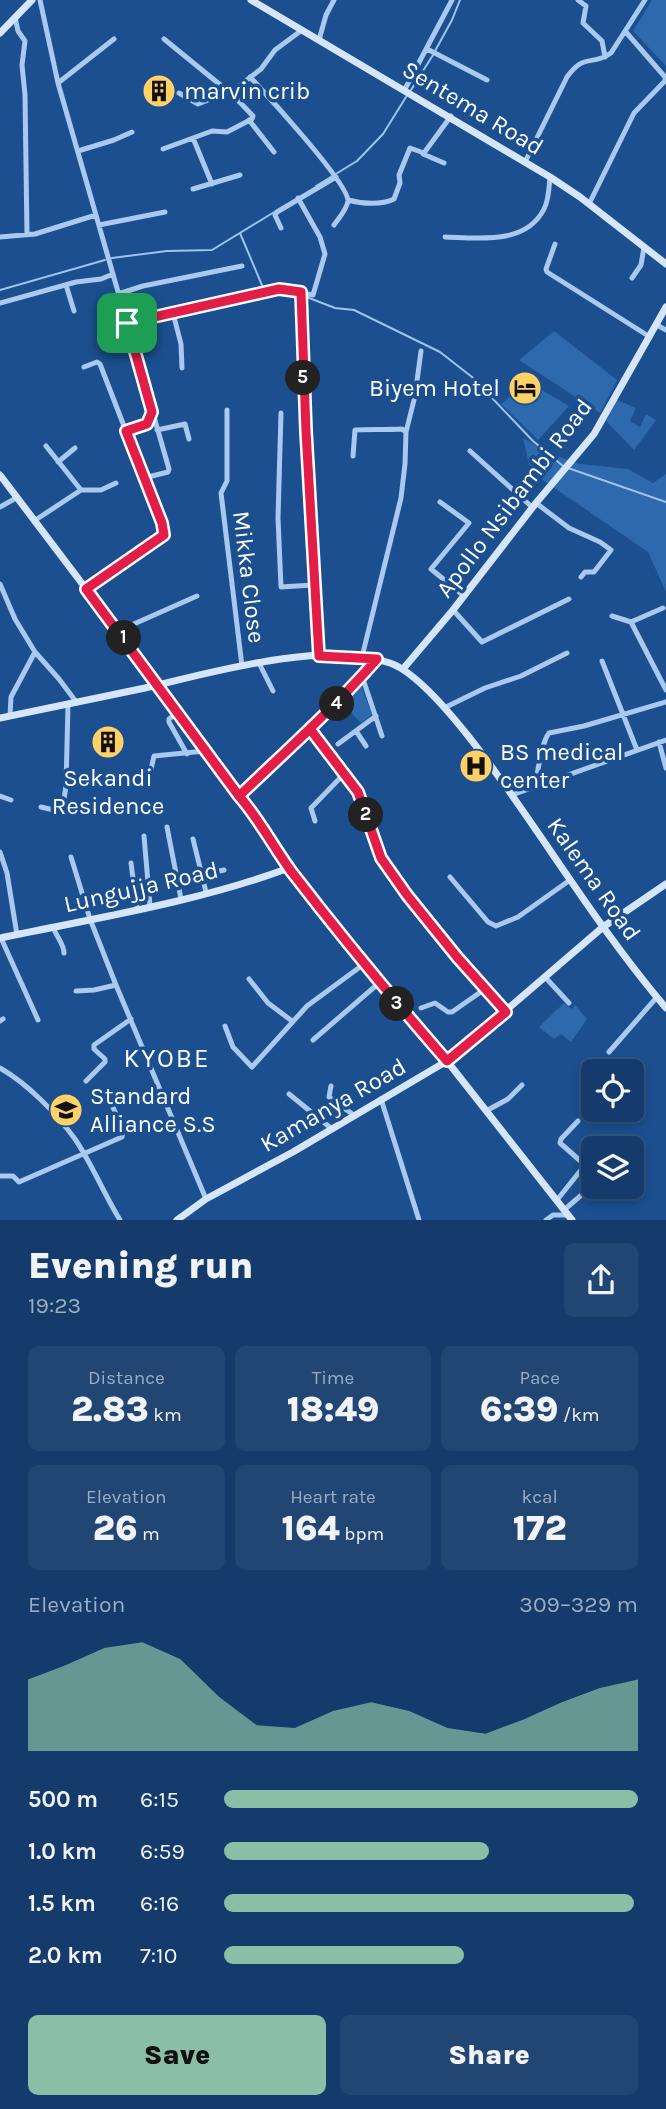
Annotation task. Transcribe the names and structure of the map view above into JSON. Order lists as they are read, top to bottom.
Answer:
{
  "streets": {
    "street": [
      "Sentema Road",
      "Apollo Nsibambi Road",
      "Mikka Close",
      "Kalema Road",
      "Lungujja Road",
      "Kamanya Road"
    ]
  },
  "crossings": [
    ["Apollo Nsibambi Road", "Kalema Road"],
    ["Mikka Close", "Kalema Road"],
    ["Kalema Road", "Kamanya Road"]
  ],
  "districts": ["KYOBE"],
  "places": {
    "building": ["marvin crib", "Sekandi Residence"],
    "hotel": ["Biyem Hotel"],
    "hospital": ["BS medical center"],
    "school or university": ["Standard Alliance S.S"]
  },
  "page": {
    "pins": [
      "5",
      "1",
      "4",
      "2",
      "3"
    ],
    "heading": ["Evening run", "19:23"],
    "stats": [
      ["Distance", "2.83 km"],
      ["Time", "18:49"],
      ["Pace", "6:39 /km"],
      ["Elevation", "26 m"],
      ["Heart rate", "164 bpm"],
      ["kcal", "172"]
    ],
    "chart": ["Elevation", "309–329 m"],
    "list": [
      {
        "name": "500 m",
        "note": "6:15"
      },
      {
        "name": "1.0 km",
        "note": "6:59"
      },
      {
        "name": "1.5 km",
        "note": "6:16"
      },
      {
        "name": "2.0 km",
        "note": "7:10"
      }
    ],
    "buttons": ["Save", "Share"]
  }
}
